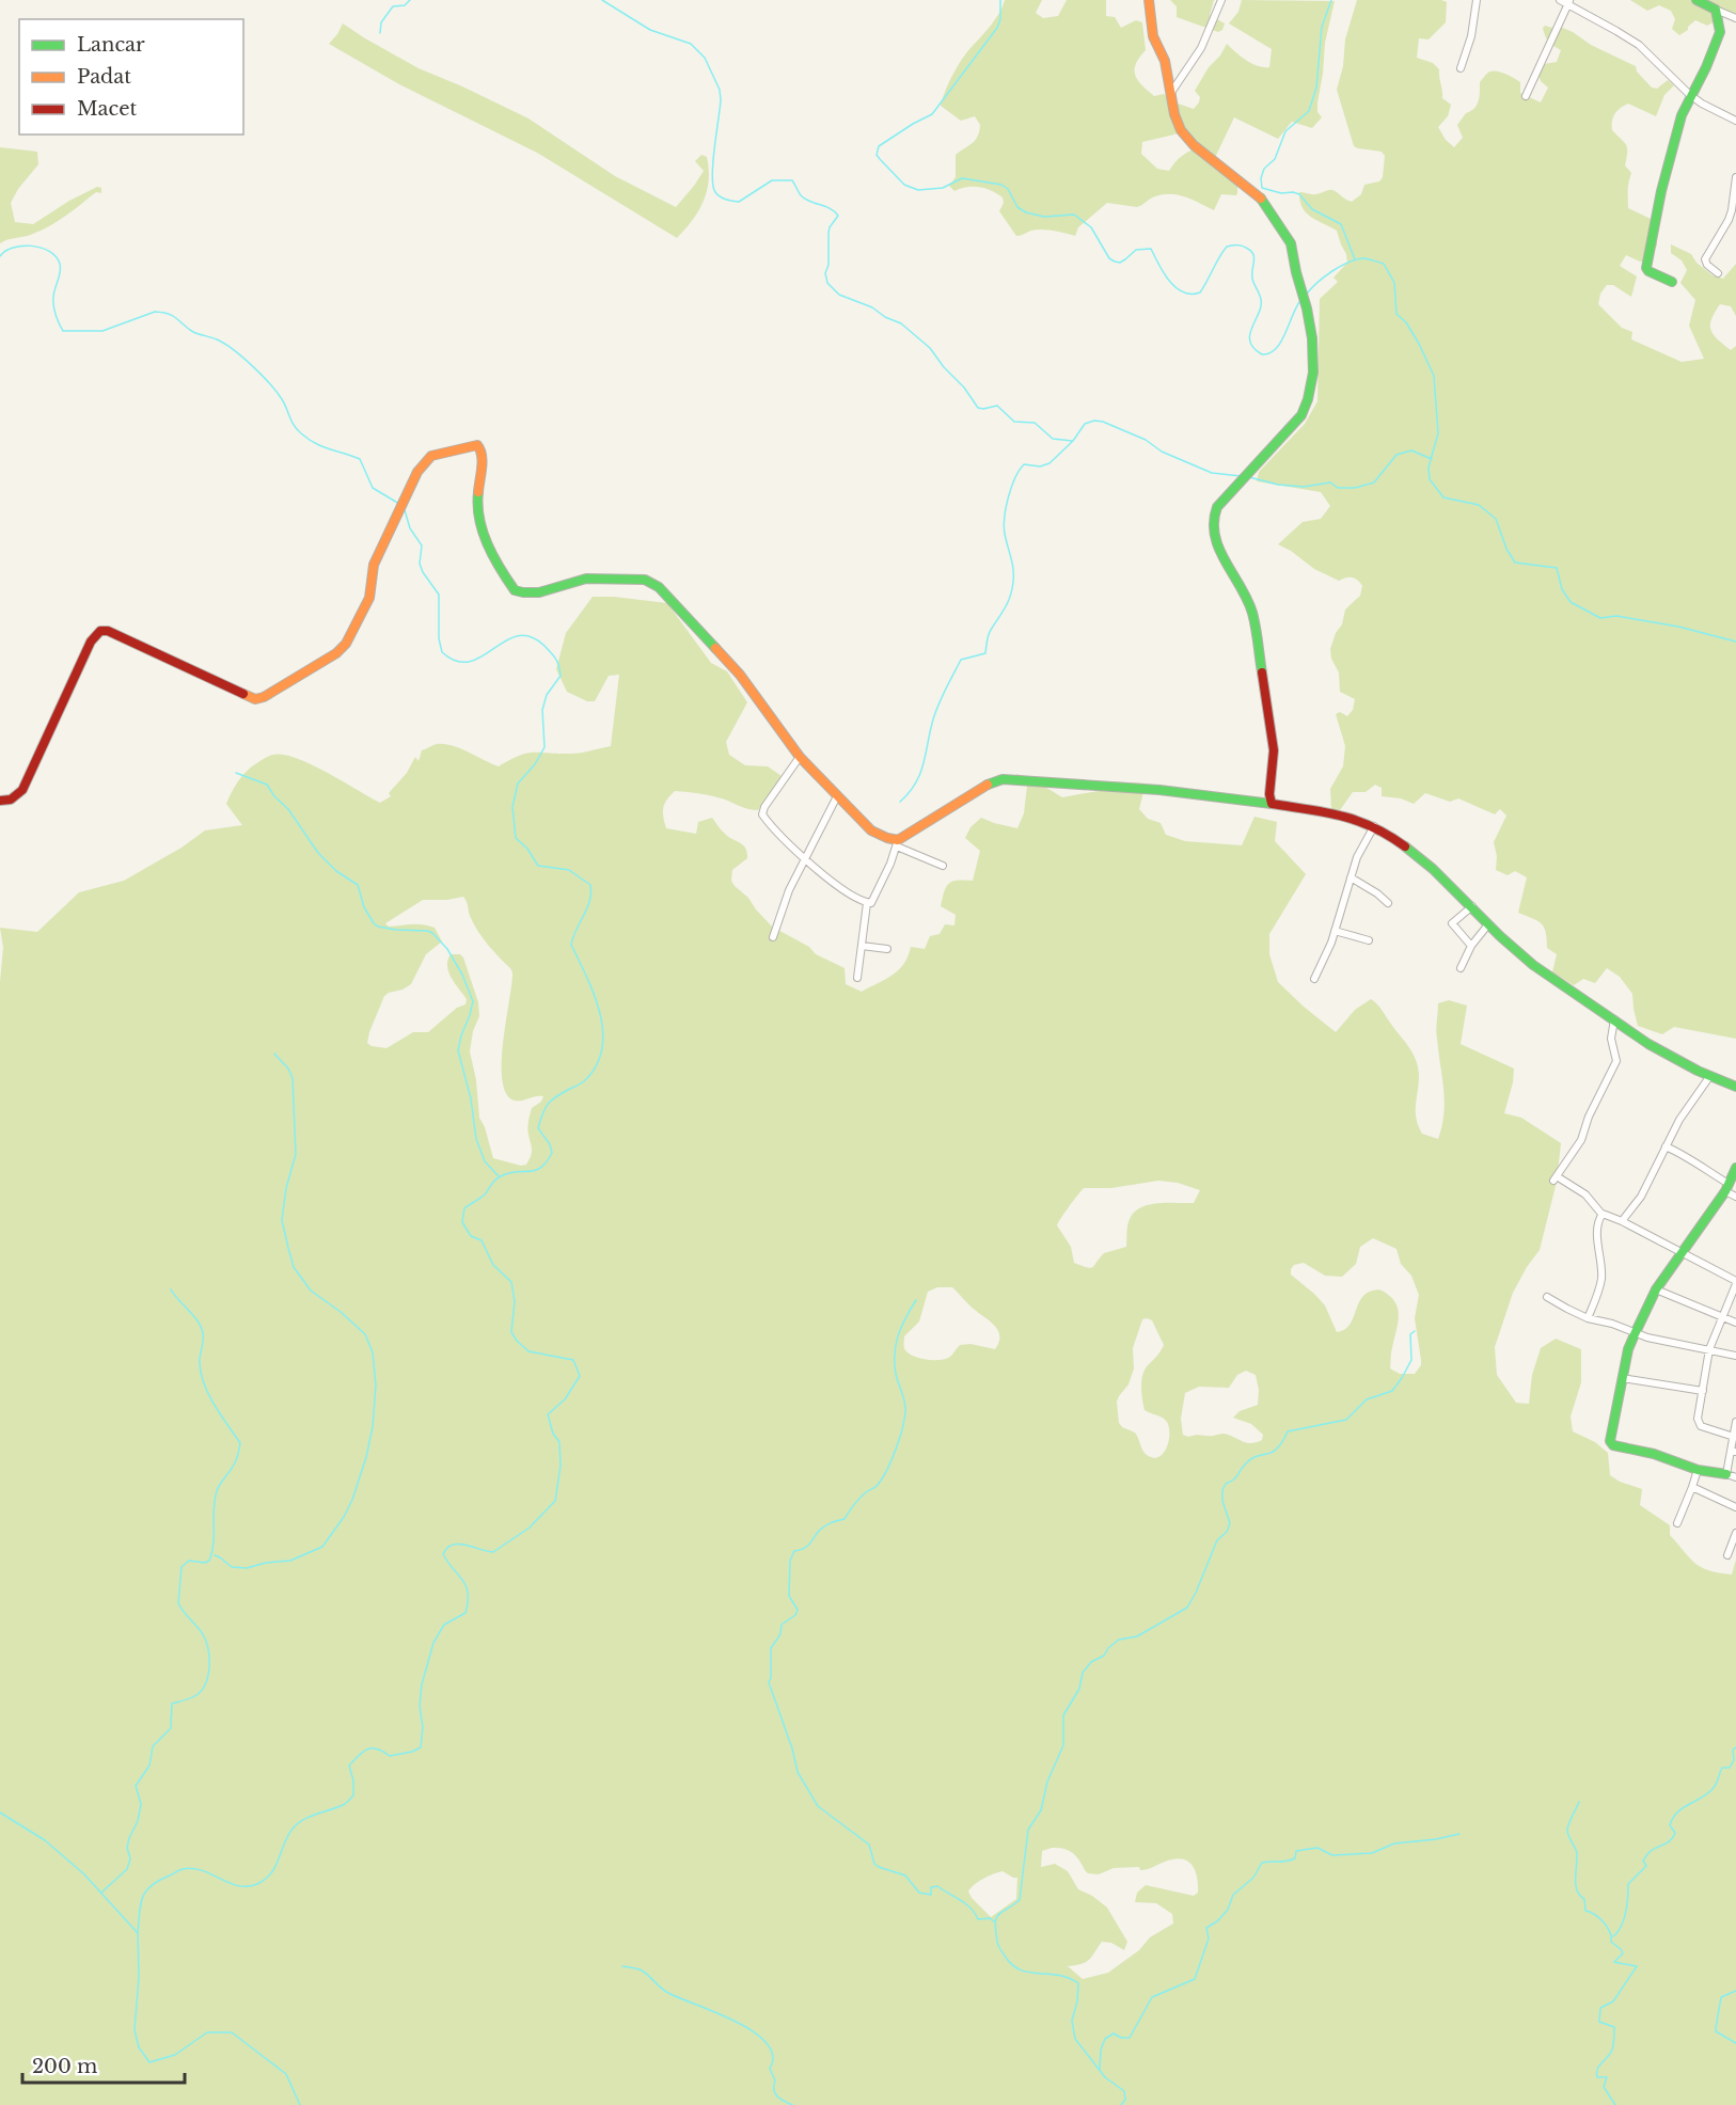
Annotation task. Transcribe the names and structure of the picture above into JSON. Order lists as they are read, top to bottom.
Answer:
{
  "legend": ["Lancar", "Padat", "Macet"],
  "scale_bar": "200 m"
}
